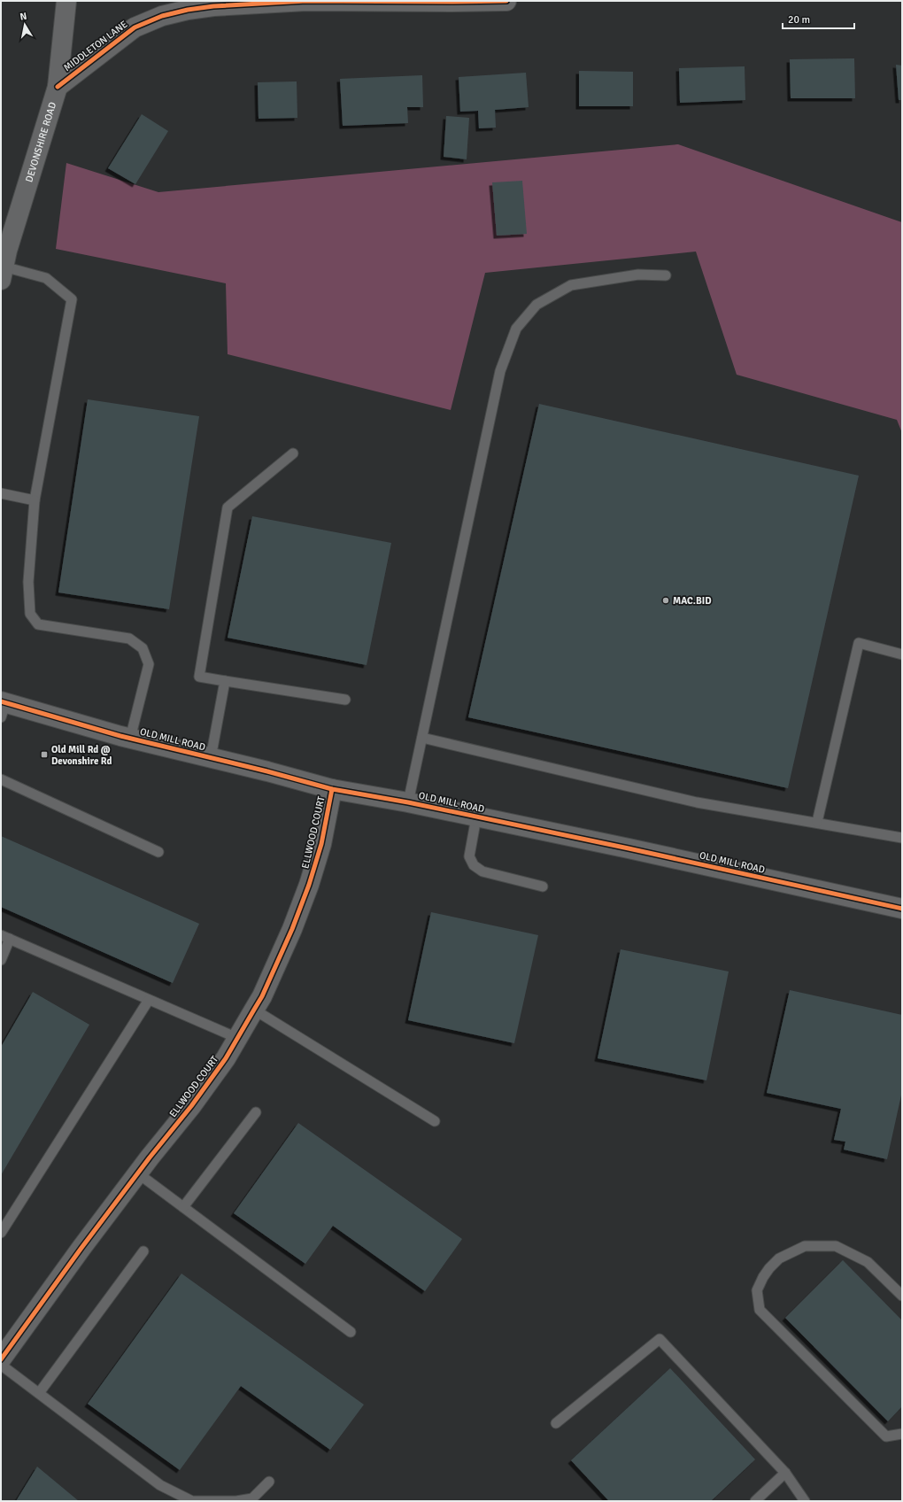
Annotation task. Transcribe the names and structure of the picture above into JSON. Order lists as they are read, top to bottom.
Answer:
{
  "streets": {
    "street": [
      "MIDDLETON LANE",
      "DEVONSHIRE ROAD",
      "OLD MILL ROAD",
      "ELLWOOD COURT"
    ]
  },
  "crossings": [
    ["MIDDLETON LANE", "DEVONSHIRE ROAD"],
    ["OLD MILL ROAD", "ELLWOOD COURT"]
  ],
  "places": {
    "other": ["MAC.BID"],
    "transit": ["Old Mill Rd @ Devonshire Rd"]
  },
  "scale_bar": "20 m",
  "north": "top"
}
